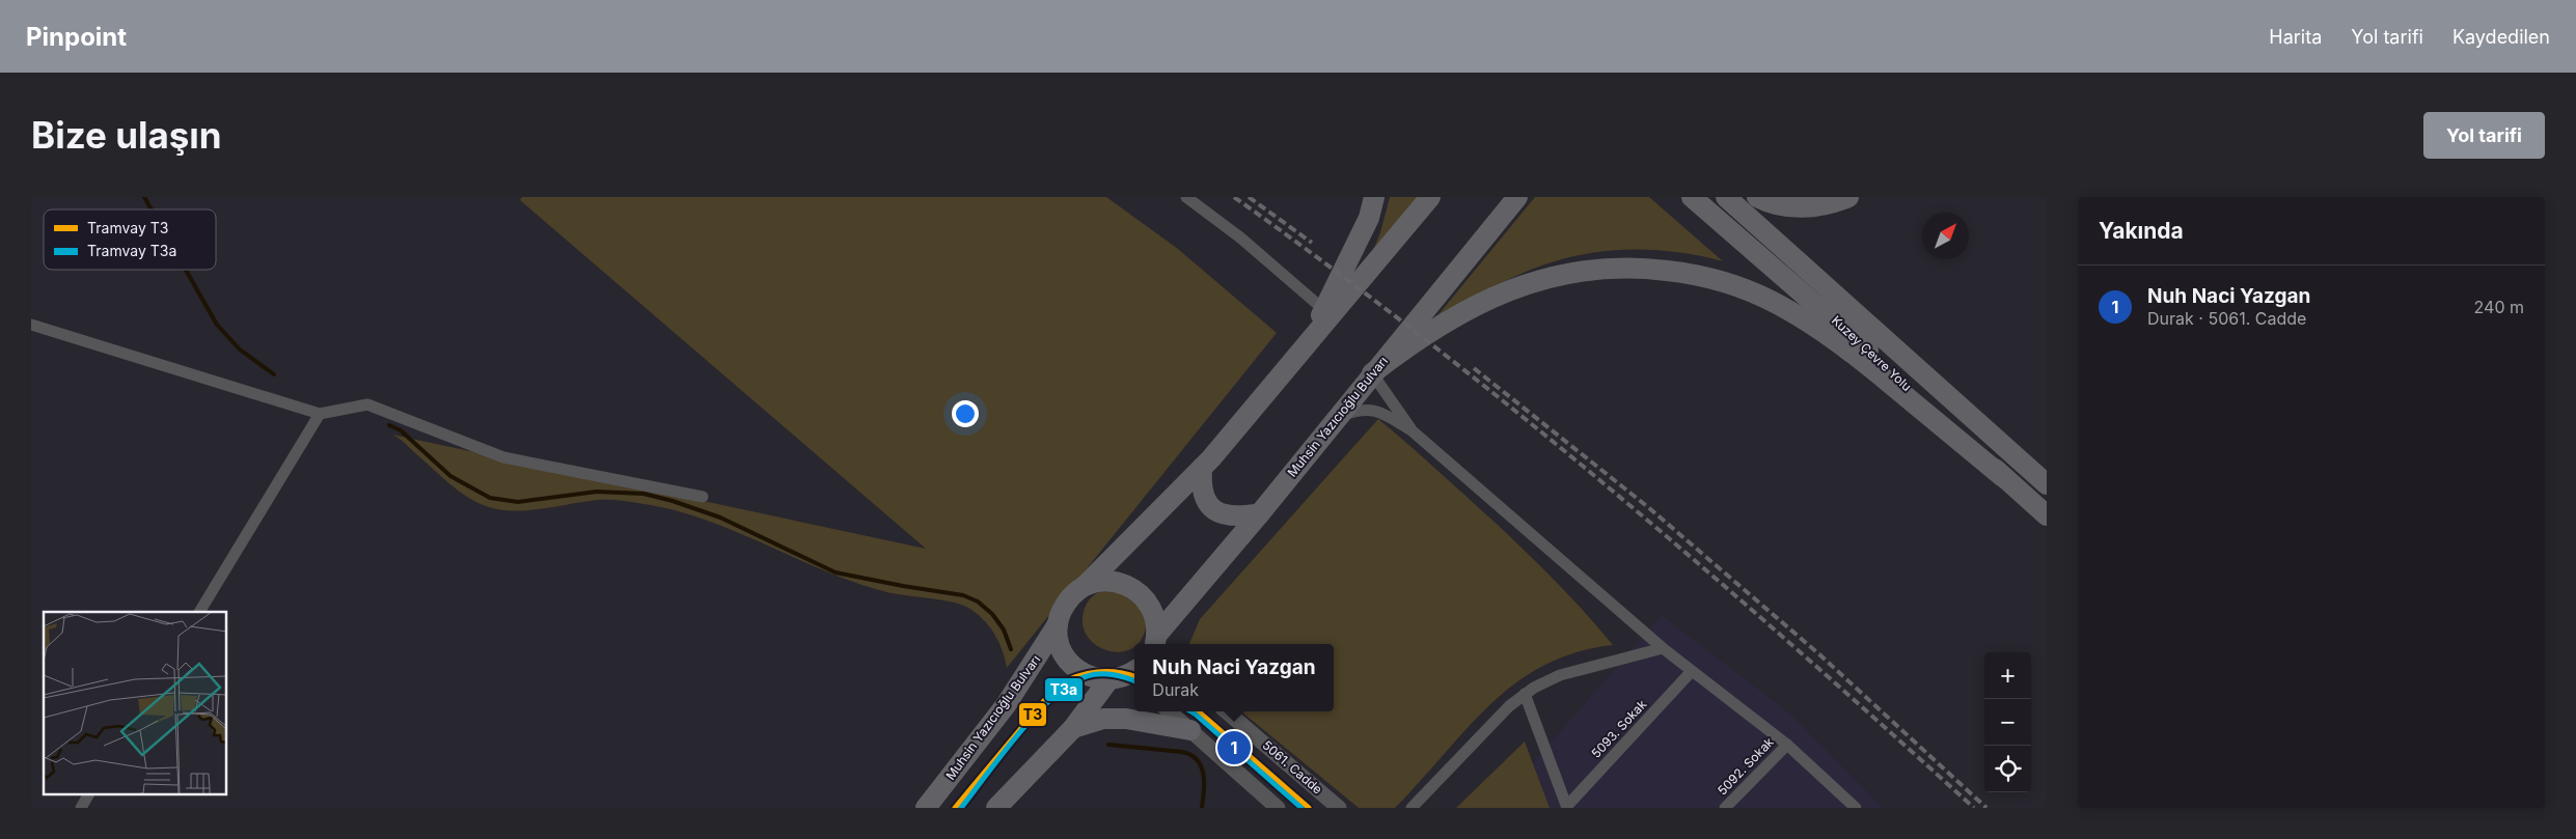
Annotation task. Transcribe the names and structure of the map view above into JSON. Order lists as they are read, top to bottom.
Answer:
{
  "streets": {
    "highway": ["Kuzey Çevre Yolu", "Muhsin Yazıcıoğlu Bulvarı"],
    "street": ["5093. Sokak", "5092. Sokak", "5061. Cadde"]
  },
  "lines": ["tram line T3", "tram line T3a"],
  "legend": ["Tramvay T3", "Tramvay T3a"],
  "north": "top right",
  "page": {
    "header": "Pinpoint",
    "nav": ["Harita", "Yol tarifi", "Kaydedilen"],
    "buttons": "Yol tarifi",
    "title": "Bize ulaşın",
    "heading": "Yakında",
    "list": [
      {
        "mark": "1",
        "name": "Nuh Naci Yazgan",
        "note": "Durak · 5061. Cadde",
        "value": "240 m"
      }
    ],
    "popup": ["Nuh Naci Yazgan", "Durak"],
    "map_buttons": ["+", "−"],
    "pins": "1"
  }
}
